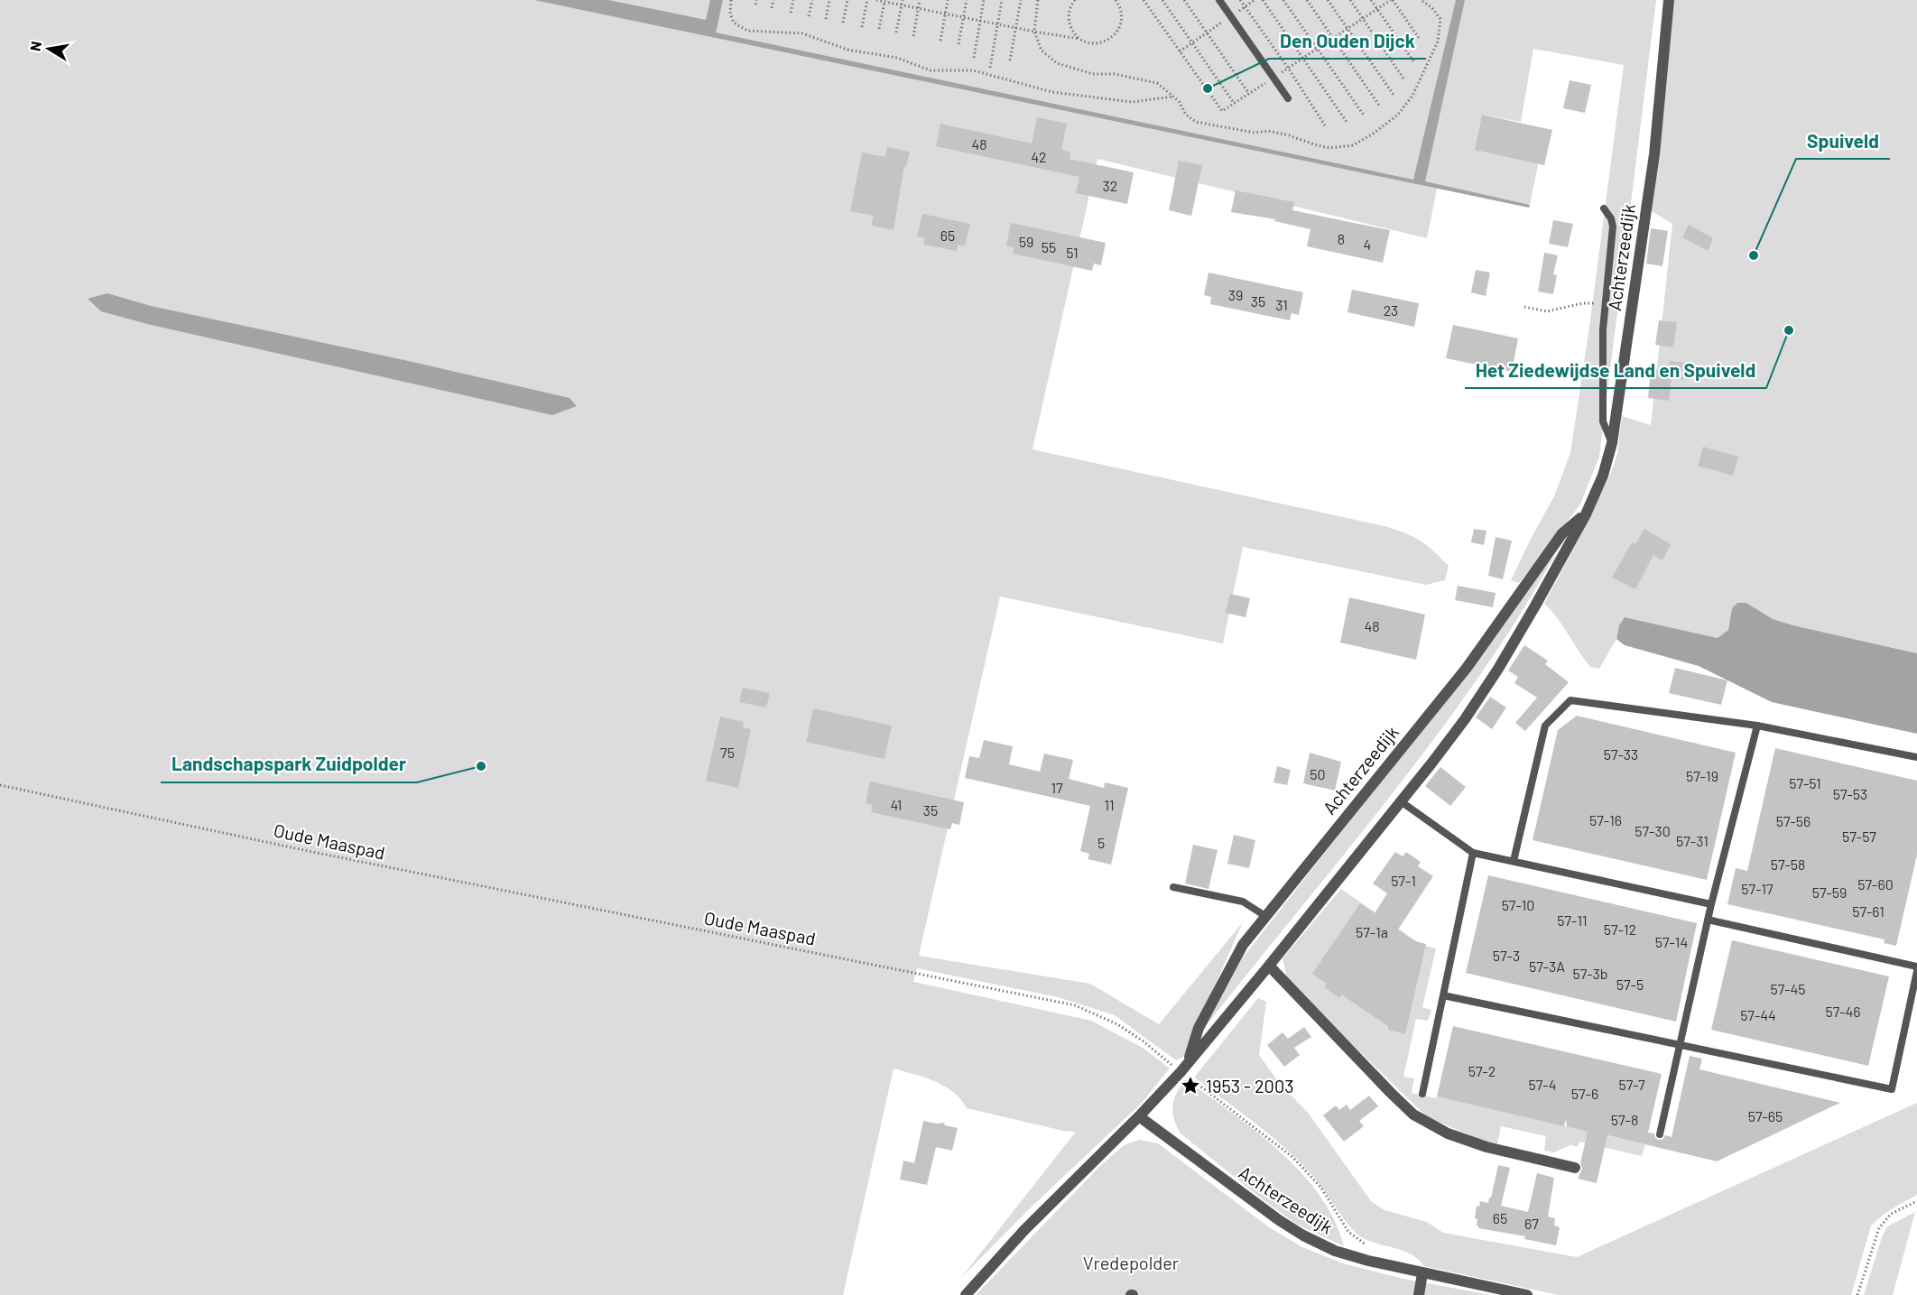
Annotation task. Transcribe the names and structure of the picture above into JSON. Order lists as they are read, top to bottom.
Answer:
{
  "streets": {
    "street": ["Achterzeedijk"],
    "path": ["Oude Maaspad"]
  },
  "crossings": [
    ["Achterzeedijk", "Oude Maaspad"]
  ],
  "parks": ["Vredepolder"],
  "places": {
    "other": [
      "Den Ouden Dijck",
      "Spuiveld",
      "Het Ziedewijdse Land en Spuiveld",
      "Landschapspark Zuidpolder"
    ],
    "place": ["1953 - 2003"]
  },
  "house_numbers": [
    "48",
    "42",
    "32",
    "65",
    "8",
    "59",
    "4",
    "55",
    "51",
    "39",
    "35",
    "31",
    "23",
    "48",
    "75",
    "57-33",
    "50",
    "57-19",
    "57-51",
    "17",
    "57-53",
    "41",
    "11",
    "35",
    "57-16",
    "57-56",
    "57-30",
    "57-57",
    "57-31",
    "5",
    "57-58",
    "57-1",
    "57-60",
    "57-17",
    "57-59",
    "57-10",
    "57-61",
    "57-11",
    "57-12",
    "57-1a",
    "57-14",
    "57-3",
    "57-3A",
    "57-3b",
    "57-5",
    "57-45",
    "57-46",
    "57-44",
    "57-2",
    "57-4",
    "57-7",
    "57-6",
    "57-65",
    "57-8",
    "65",
    "67"
  ],
  "north": "left"
}
